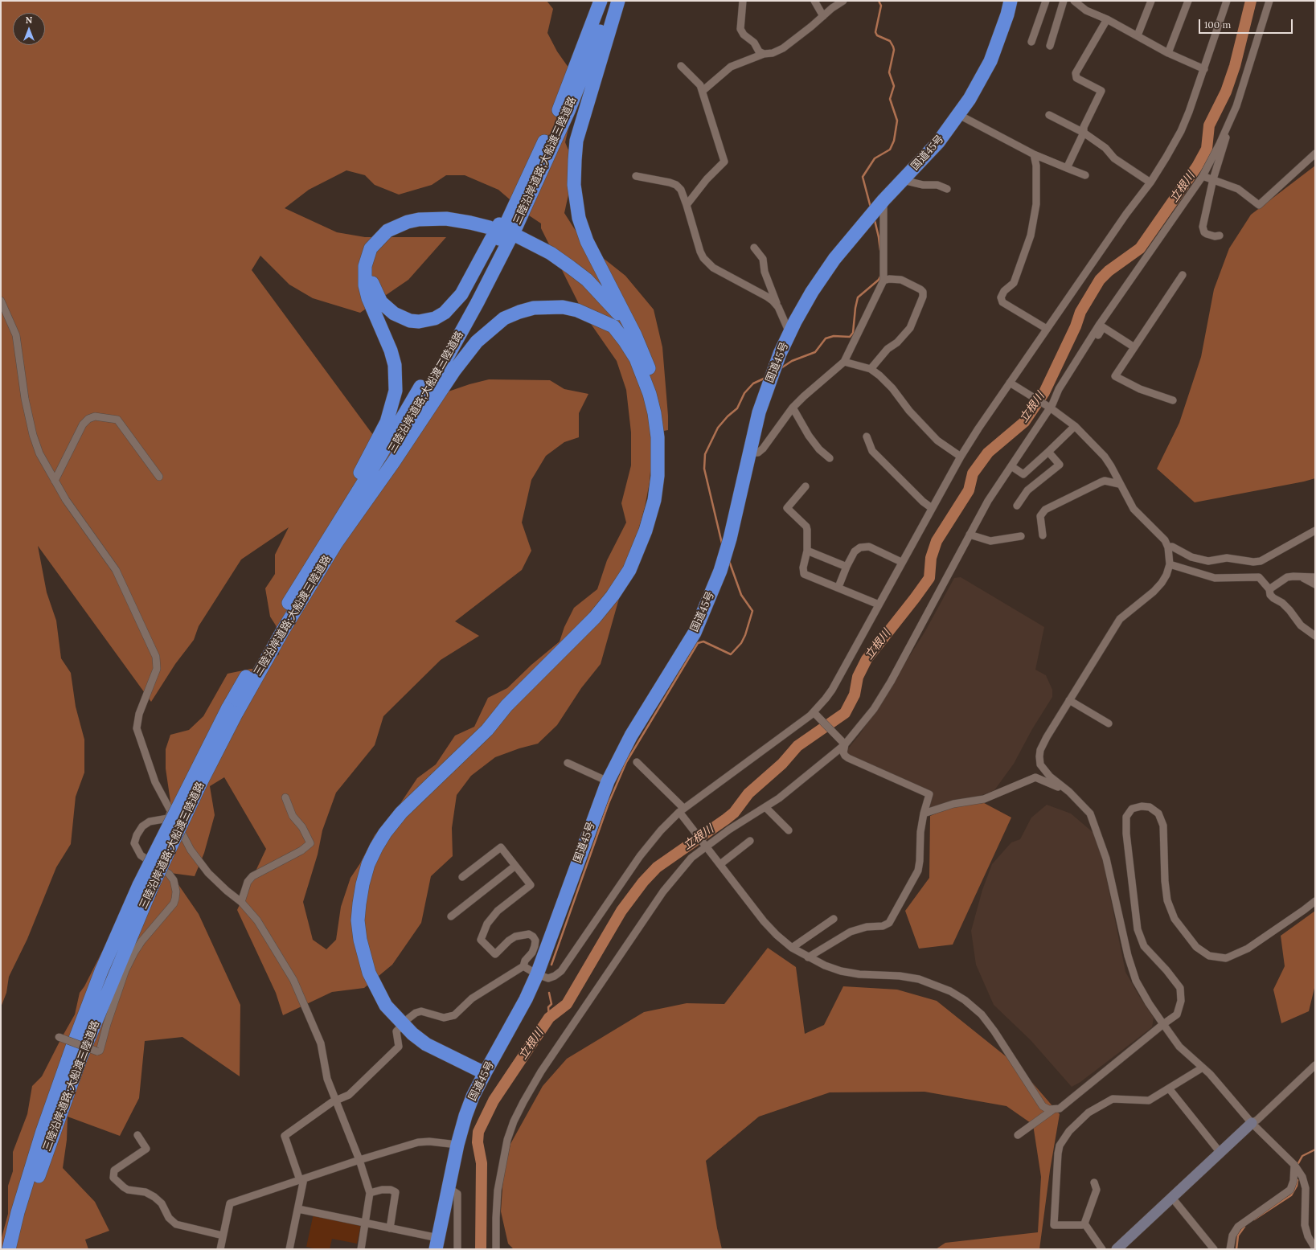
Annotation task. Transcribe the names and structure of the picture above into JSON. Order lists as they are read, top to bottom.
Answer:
{
  "streets": {
    "highway": ["国道45号", "三陸沿岸道路;大船渡三陸道路"]
  },
  "water": ["立根川"],
  "scale_bar": "100 m",
  "north": "top"
}
